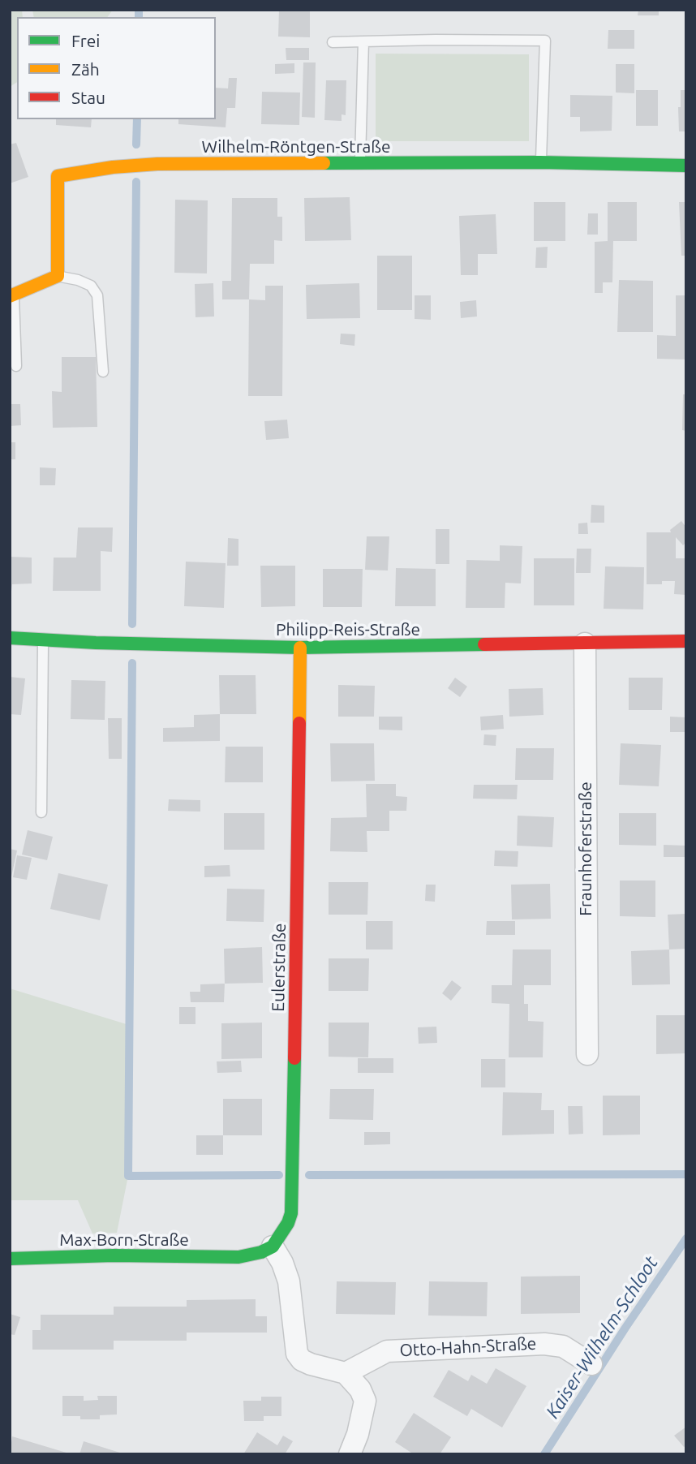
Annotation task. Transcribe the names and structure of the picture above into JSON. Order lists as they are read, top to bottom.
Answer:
{
  "streets": {
    "street": [
      "Wilhelm-Röntgen-Straße",
      "Philipp-Reis-Straße",
      "Fraunhoferstraße",
      "Eulerstraße",
      "Max-Born-Straße",
      "Otto-Hahn-Straße"
    ]
  },
  "crossings": [
    ["Philipp-Reis-Straße", "Fraunhoferstraße"],
    ["Philipp-Reis-Straße", "Eulerstraße"],
    ["Eulerstraße", "Max-Born-Straße"]
  ],
  "water": ["Kaiser-Wilhelm-Schloot"],
  "legend": ["Frei", "Zäh", "Stau"]
}
